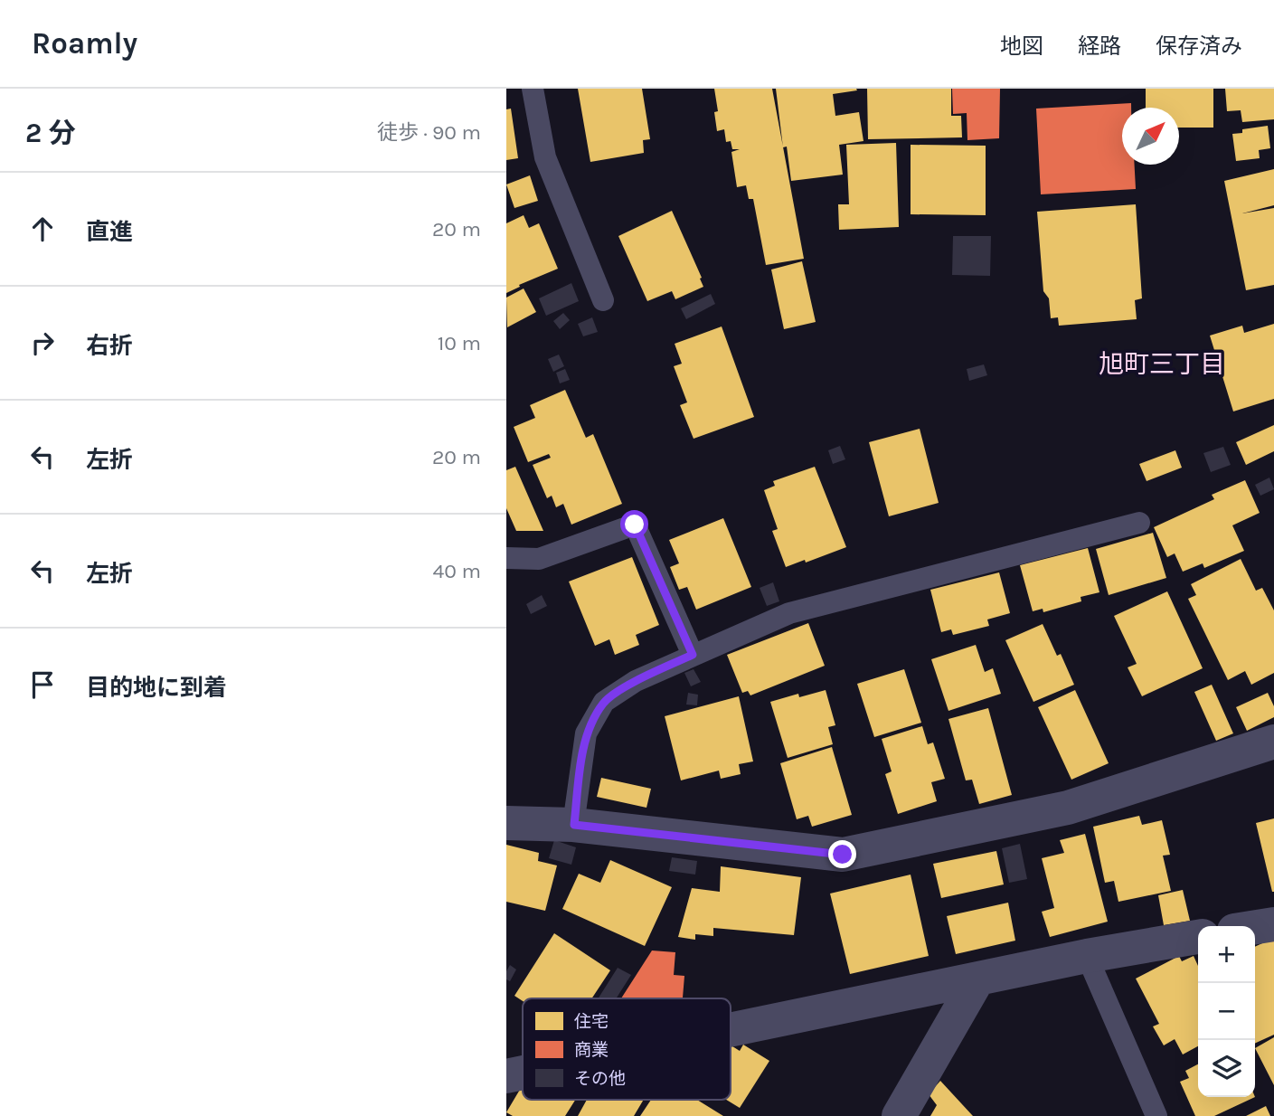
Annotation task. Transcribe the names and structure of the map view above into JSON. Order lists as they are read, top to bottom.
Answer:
{
  "districts": ["旭町三丁目"],
  "legend": ["住宅", "商業", "その他"],
  "north": "top right",
  "page": {
    "header": "Roamly",
    "nav": ["地図", "経路", "保存済み"],
    "heading": ["2 分", "徒歩 · 90 m"],
    "list": [
      ["直進", "20 m"],
      ["右折", "10 m"],
      ["左折", "20 m"],
      ["左折", "40 m"],
      "目的地に到着"
    ],
    "map_buttons": ["+", "−"]
  }
}
